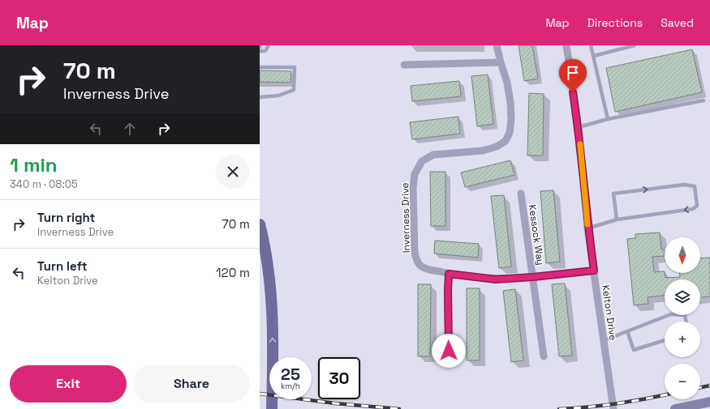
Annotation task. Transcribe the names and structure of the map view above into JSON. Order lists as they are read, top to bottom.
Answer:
{
  "streets": {
    "street": ["Inverness Drive", "Kessock Way", "Kelton Drive"]
  },
  "crossings": [
    ["Inverness Drive", "Kessock Way"],
    ["Inverness Drive", "Kelton Drive"]
  ],
  "north": "bottom",
  "page": {
    "header": "Map",
    "nav": ["Map", "Directions", "Saved"],
    "turn": ["70 m", "Inverness Drive"],
    "heading": ["1 min", "340 m · 08:05"],
    "list": [
      {
        "name": "Turn right",
        "note": "Inverness Drive",
        "value": "70 m"
      },
      {
        "name": "Turn left",
        "note": "Kelton Drive",
        "value": "120 m"
      }
    ],
    "map_buttons": ["+", "−"],
    "speed": "25 km/h",
    "limit": "30",
    "buttons": ["Exit", "Share"]
  }
}
